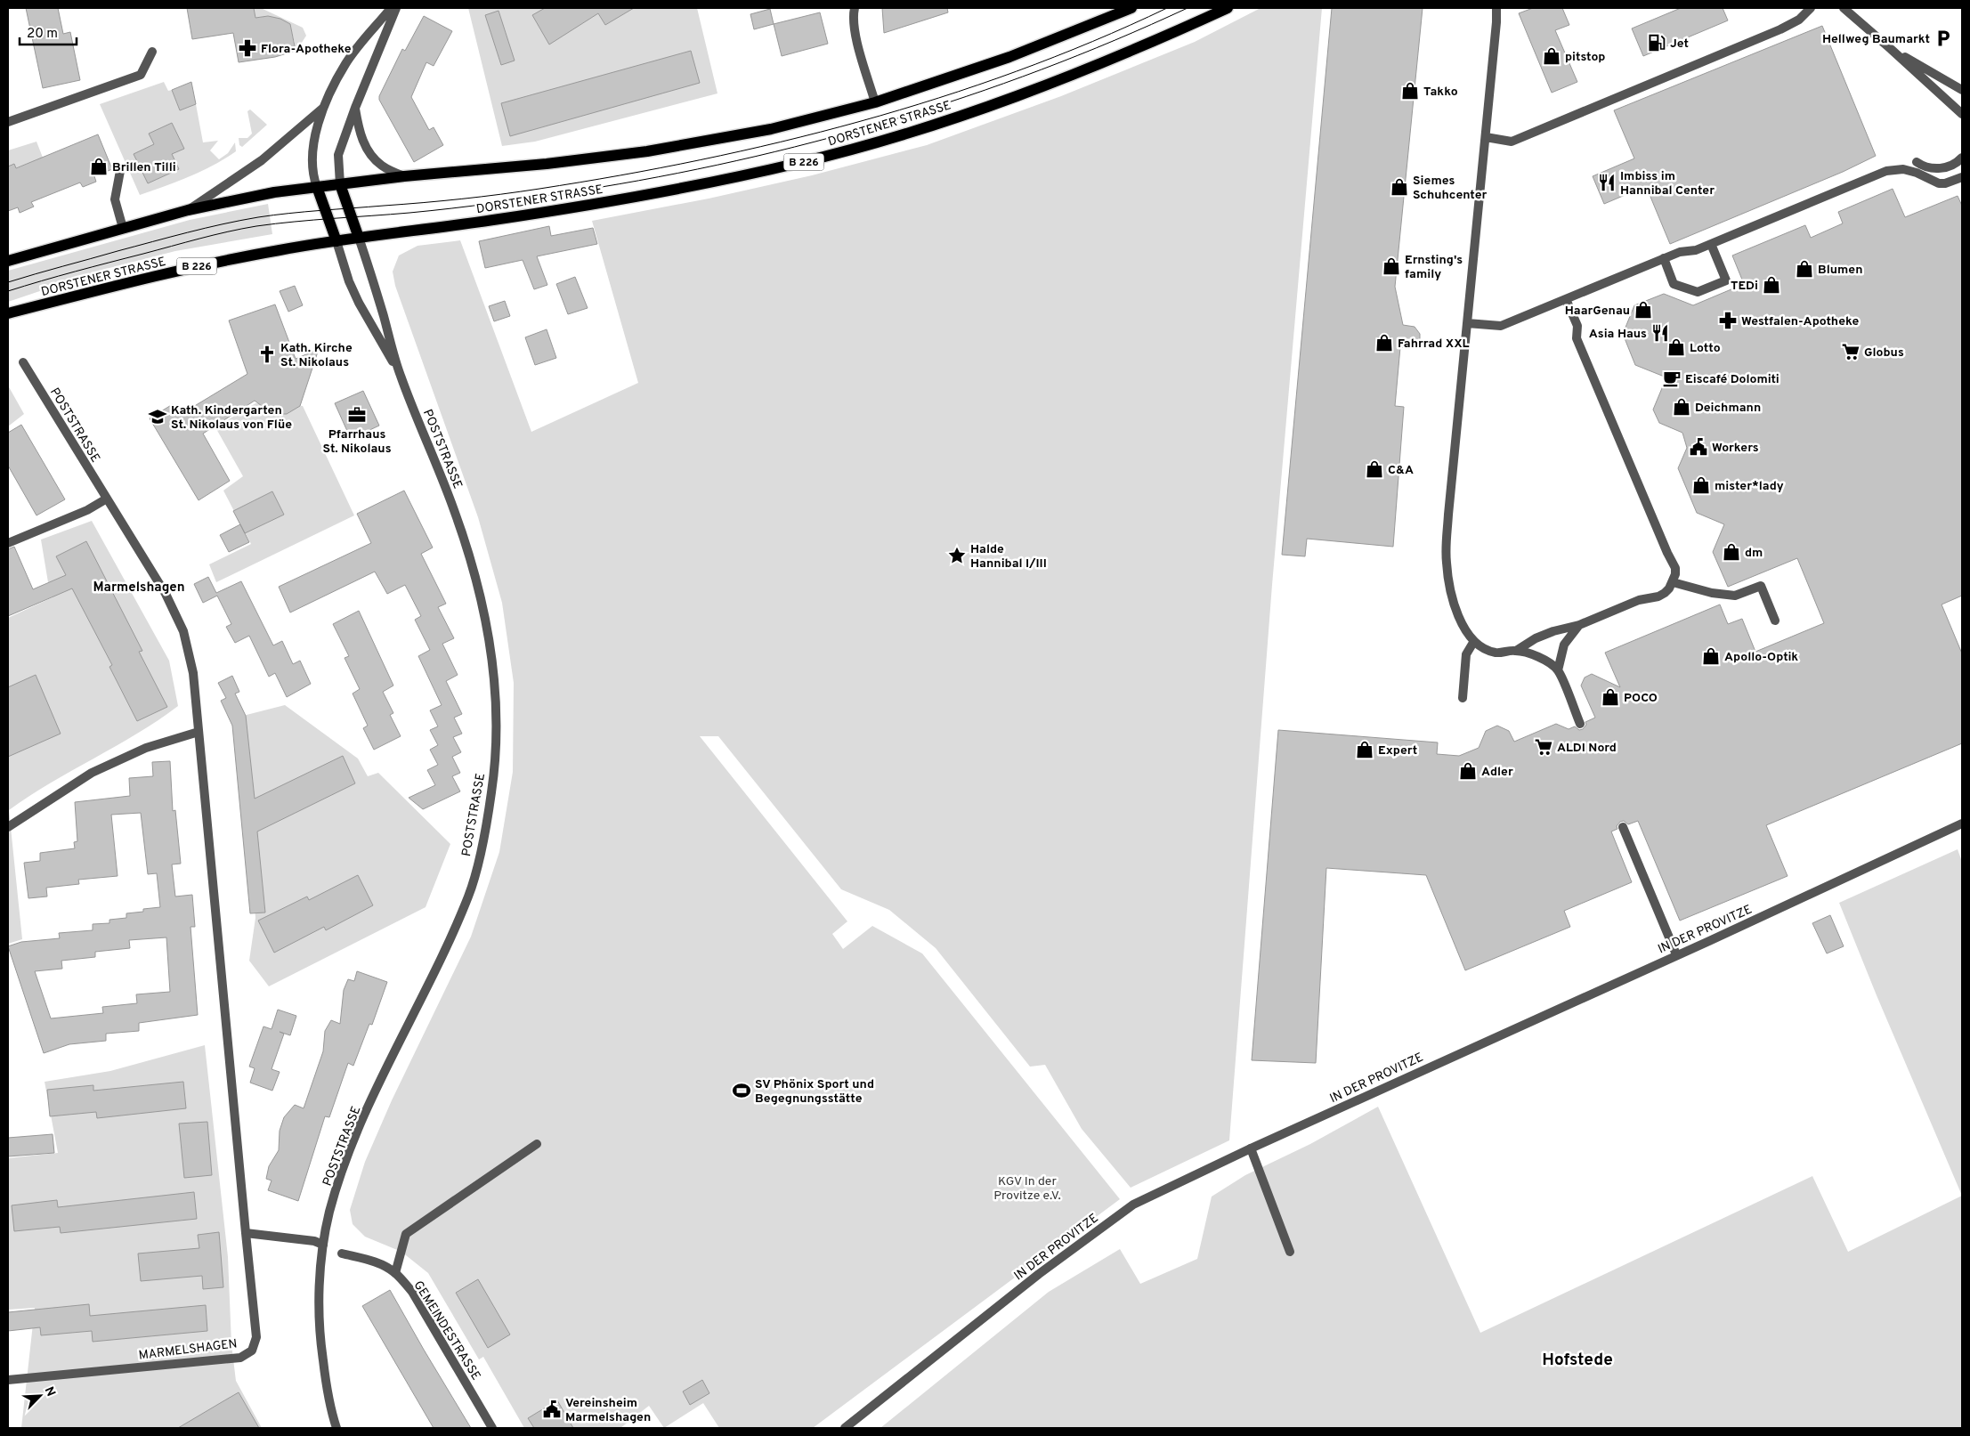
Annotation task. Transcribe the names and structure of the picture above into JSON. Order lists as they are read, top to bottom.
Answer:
{
  "streets": {
    "main road": ["DORSTENER STRASSE", "B 226"],
    "street": [
      "POSTSTRASSE",
      "IN DER PROVITZE",
      "GEMEINDESTRASSE",
      "MARMELSHAGEN"
    ]
  },
  "crossings": [
    ["DORSTENER STRASSE", "POSTSTRASSE"],
    ["POSTSTRASSE", "MARMELSHAGEN"]
  ],
  "districts": ["Marmelshagen", "Hofstede"],
  "parks": ["KGV In der Provitze e.V."],
  "places": {
    "parking": ["Hellweg Baumarkt"],
    "fuel station": ["Jet"],
    "pharmacy": ["Flora-Apotheke", "Westfalen-Apotheke"],
    "shop": [
      "pitstop",
      "Takko",
      "Brillen Tilli",
      "Siemes Schuhcenter",
      "Ernsting's family",
      "Blumen",
      "TEDi",
      "HaarGenau",
      "Fahrrad XXL",
      "Lotto",
      "Deichmann",
      "C&A",
      "mister*lady",
      "dm",
      "Apollo-Optik",
      "POCO",
      "Expert",
      "Adler"
    ],
    "restaurant": ["Imbiss im Hannibal Center", "Asia Haus"],
    "supermarket": ["Globus", "ALDI Nord"],
    "church": ["Kath. Kirche St. Nikolaus"],
    "cafe": ["Eiscafé Dolomiti"],
    "office": ["Pfarrhaus St. Nikolaus"],
    "school or university": ["Kath. Kindergarten St. Nikolaus von Flüe"],
    "public building": ["Workers", "Vereinsheim Marmelshagen"],
    "place": ["Halde Hannibal I/III"],
    "sports": ["SV Phönix Sport und Begegnungsstätte"]
  },
  "scale_bar": "20 m",
  "north": "top right"
}
